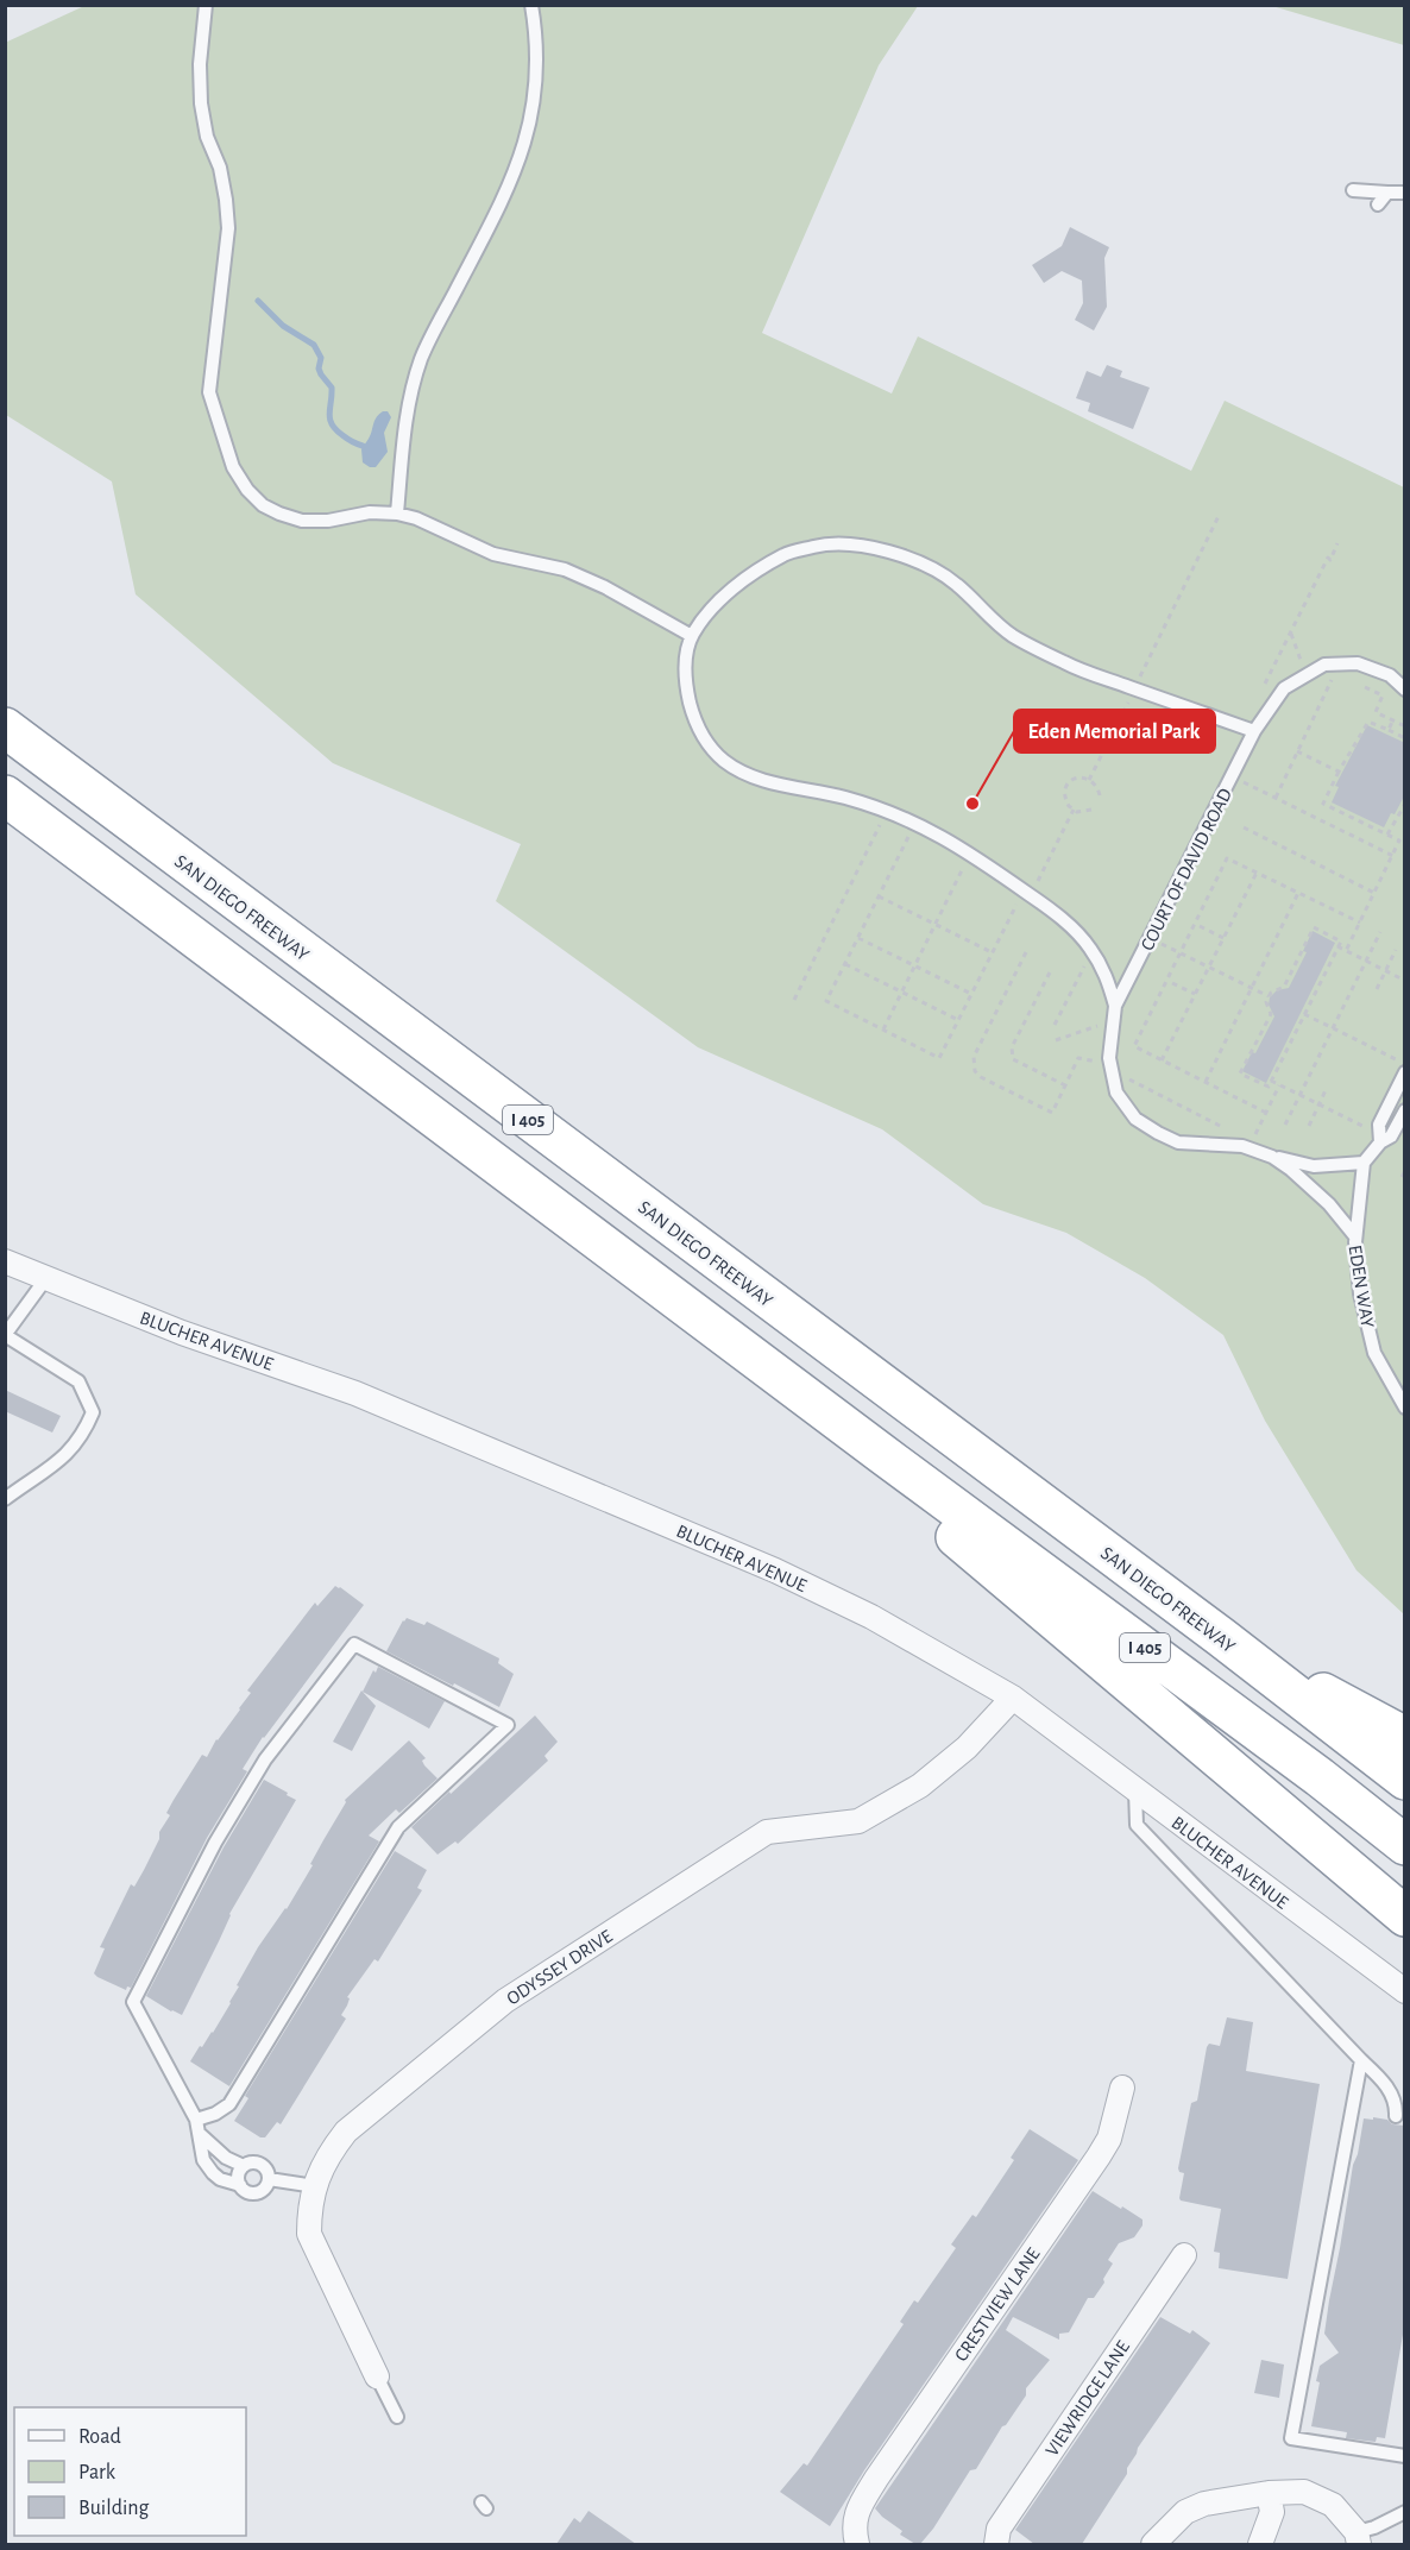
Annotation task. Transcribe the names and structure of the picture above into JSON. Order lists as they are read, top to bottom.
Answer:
{
  "streets": {
    "highway": ["SAN DIEGO FREEWAY", "I 405"],
    "street": [
      "BLUCHER AVENUE",
      "ODYSSEY DRIVE",
      "CRESTVIEW LANE",
      "VIEWRIDGE LANE"
    ],
    "lane": ["COURT OF DAVID ROAD", "EDEN WAY"]
  },
  "crossings": [
    ["COURT OF DAVID ROAD", "EDEN WAY"],
    ["BLUCHER AVENUE", "ODYSSEY DRIVE"]
  ],
  "places": ["Eden Memorial Park"],
  "legend": ["Road", "Park", "Building"]
}
